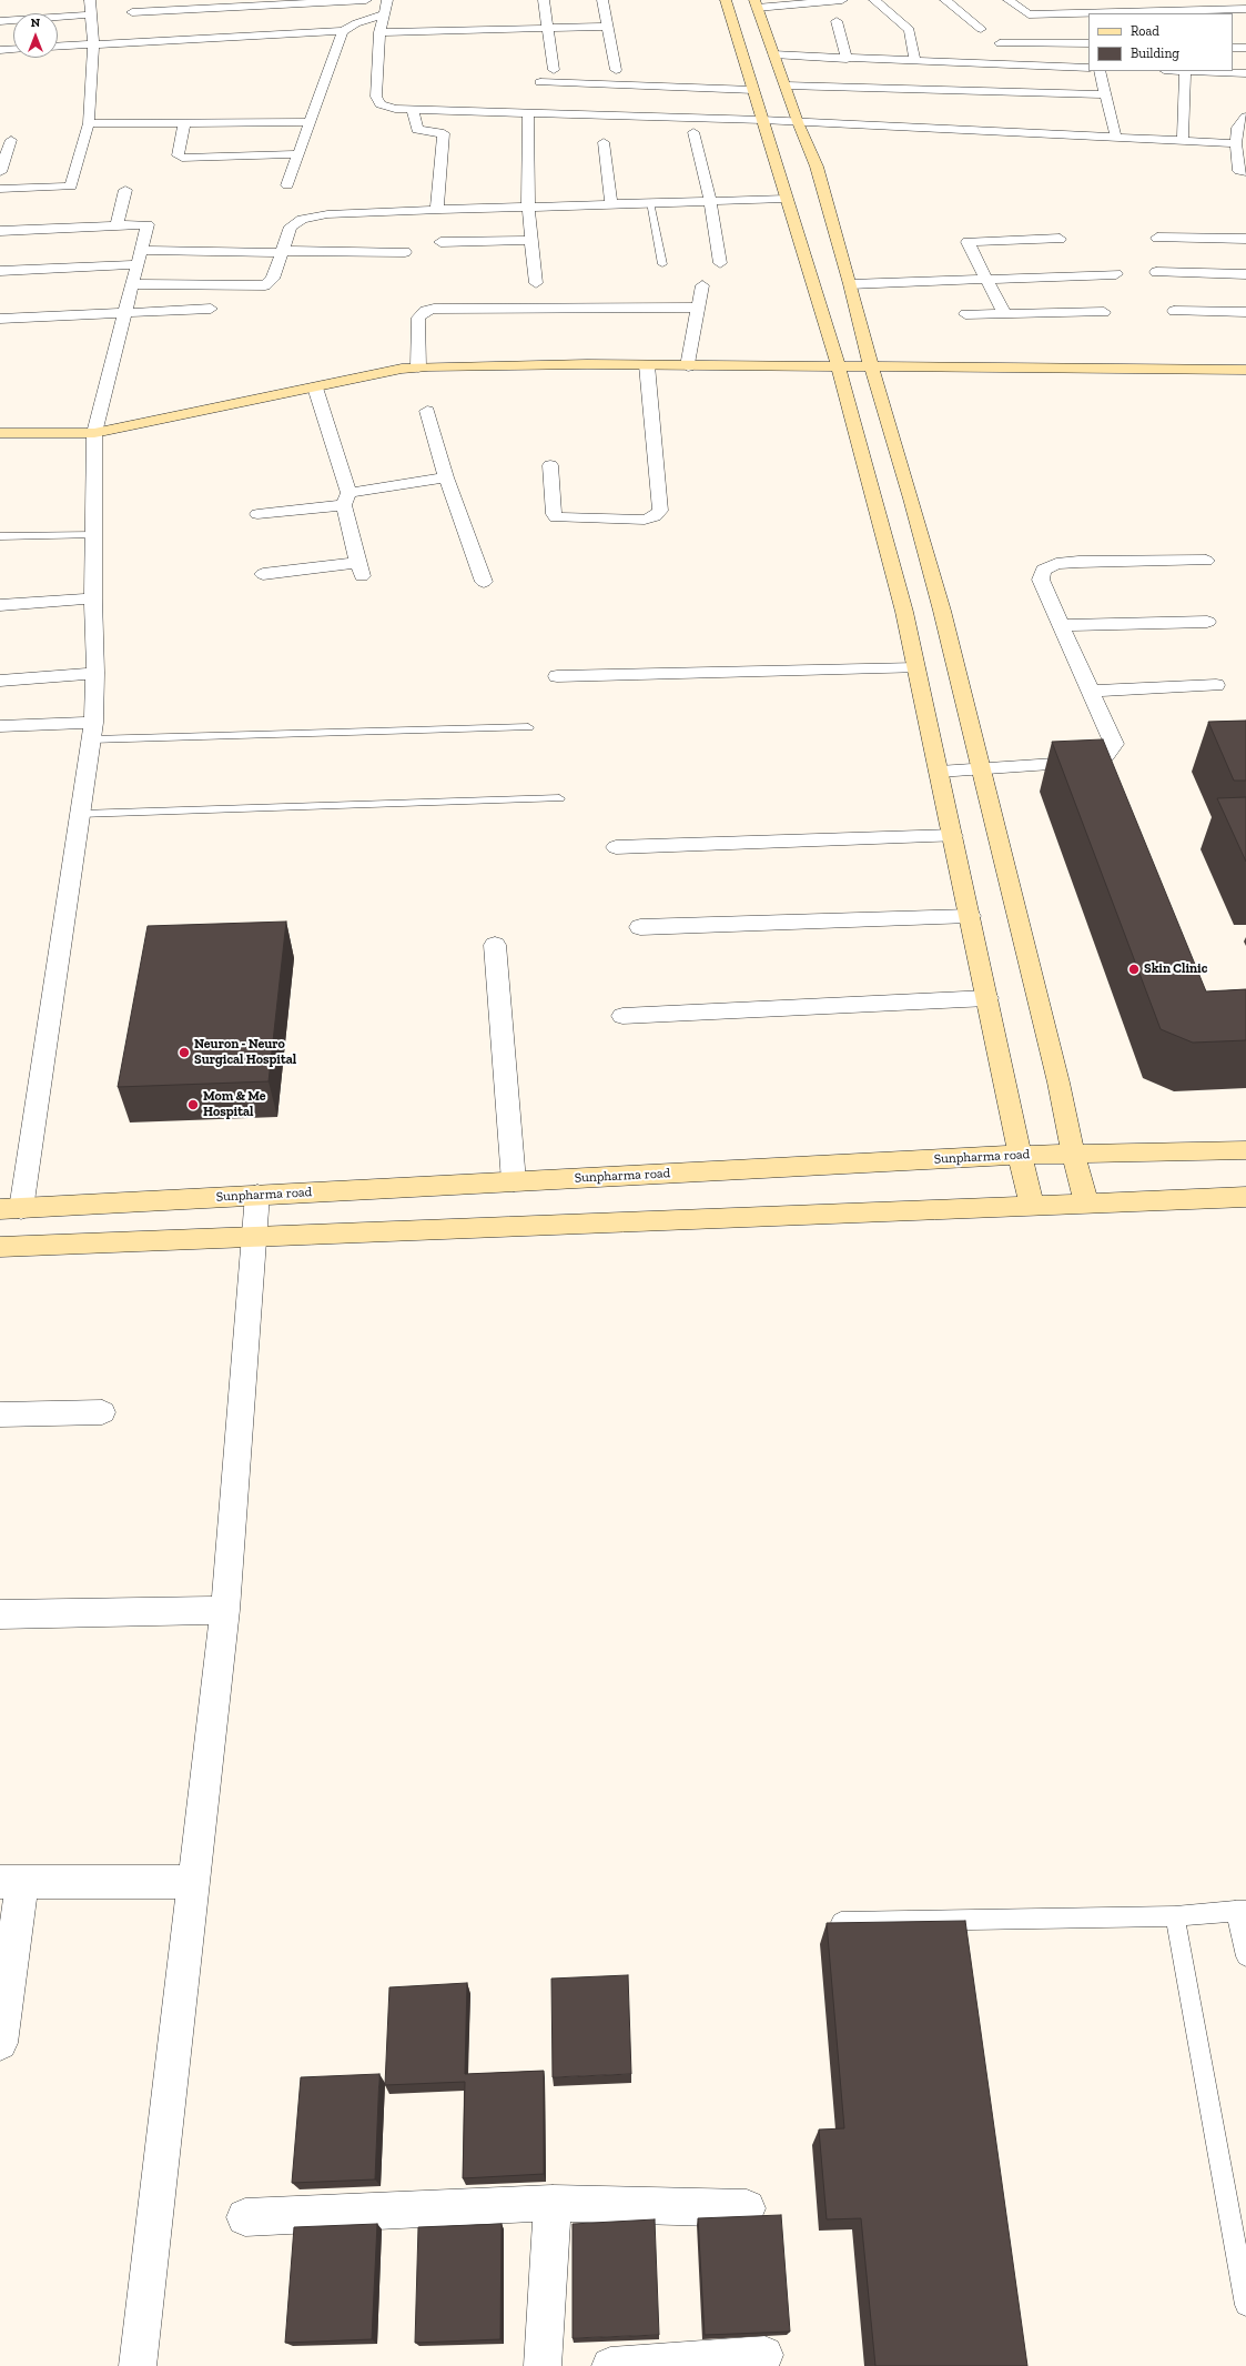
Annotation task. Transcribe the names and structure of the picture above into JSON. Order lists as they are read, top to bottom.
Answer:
{
  "streets": {
    "street": ["Sunpharma road"]
  },
  "places": ["Skin Clinic", "Neuron - Neuro Surgical Hospital", "Mom & Me Hospital"],
  "legend": ["Road", "Building"],
  "north": "top"
}
